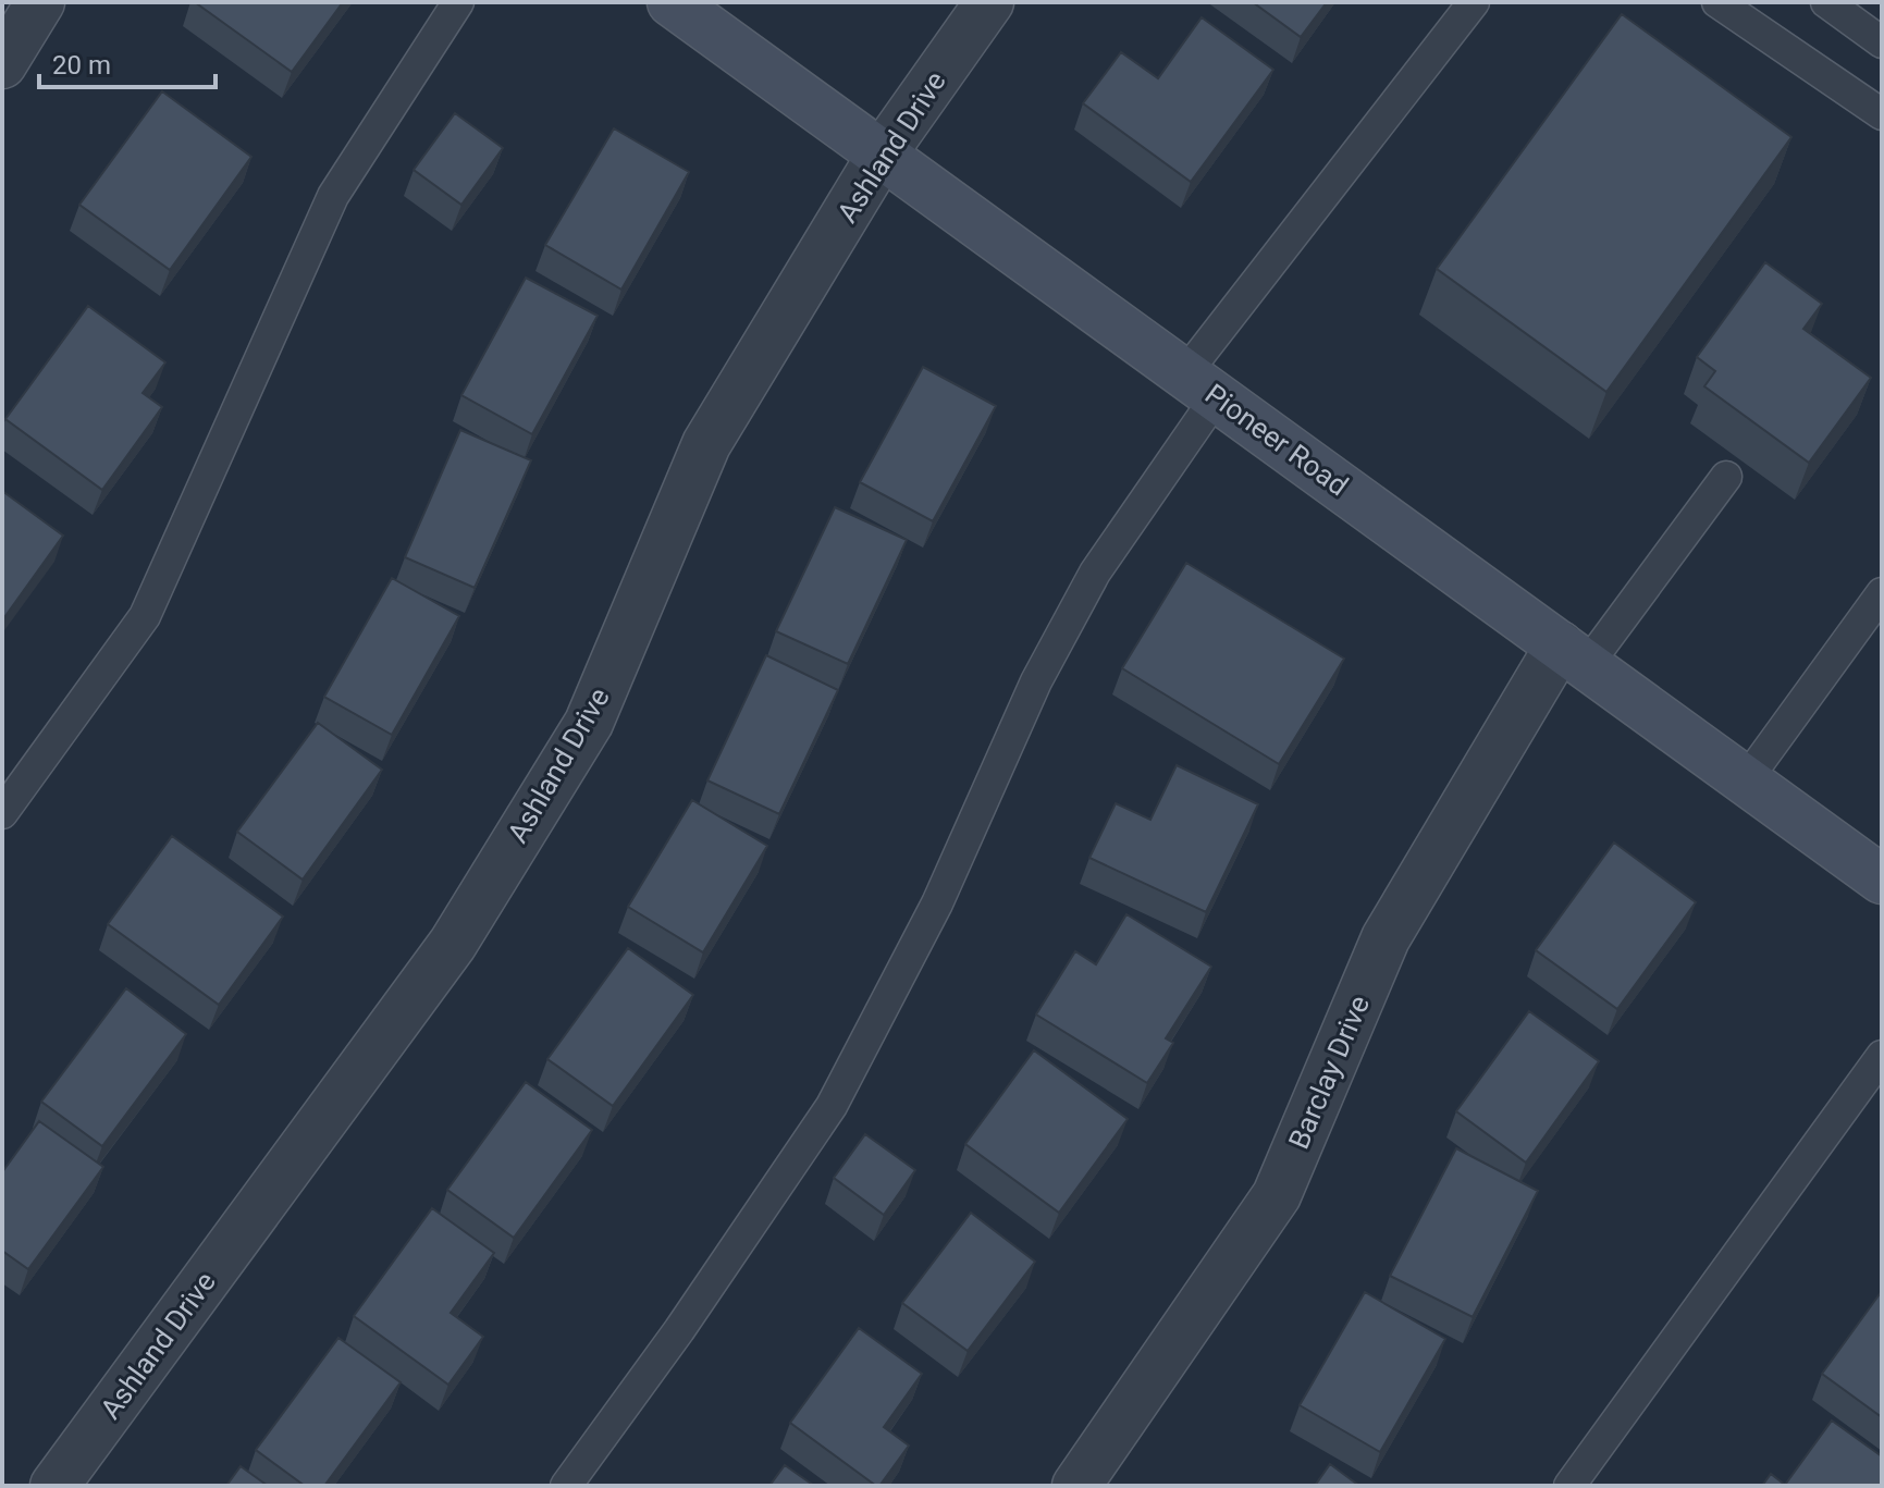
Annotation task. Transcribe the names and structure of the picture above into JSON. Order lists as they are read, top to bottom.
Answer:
{
  "streets": {
    "main road": ["Pioneer Road"],
    "street": ["Ashland Drive", "Barclay Drive"]
  },
  "crossings": [
    ["Ashland Drive", "Pioneer Road"],
    ["Pioneer Road", "Barclay Drive"]
  ],
  "scale_bar": "20 m"
}
